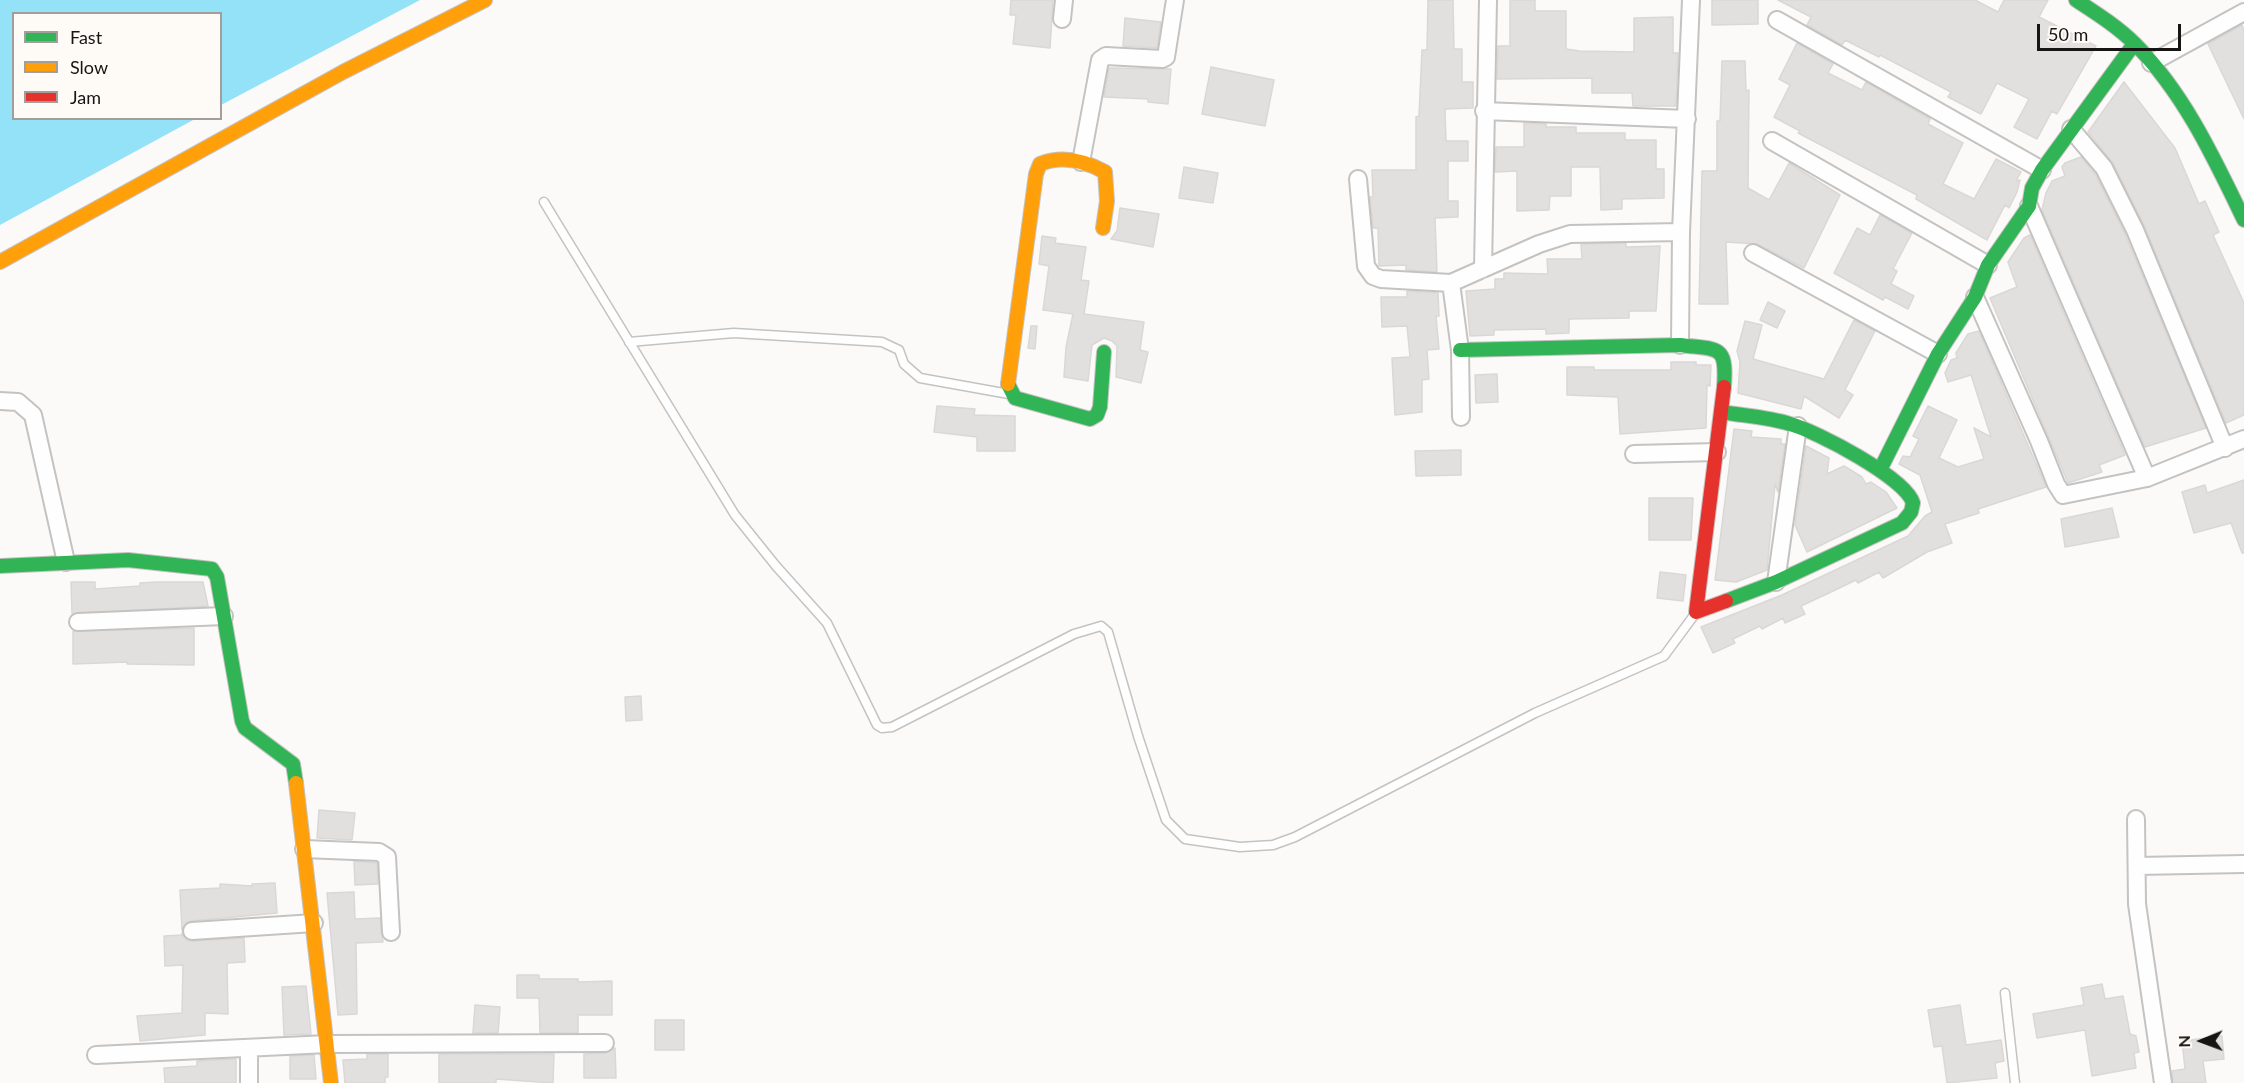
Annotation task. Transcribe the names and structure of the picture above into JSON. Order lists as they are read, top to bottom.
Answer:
{
  "legend": ["Fast", "Slow", "Jam"],
  "scale_bar": "50 m",
  "north": "left"
}
